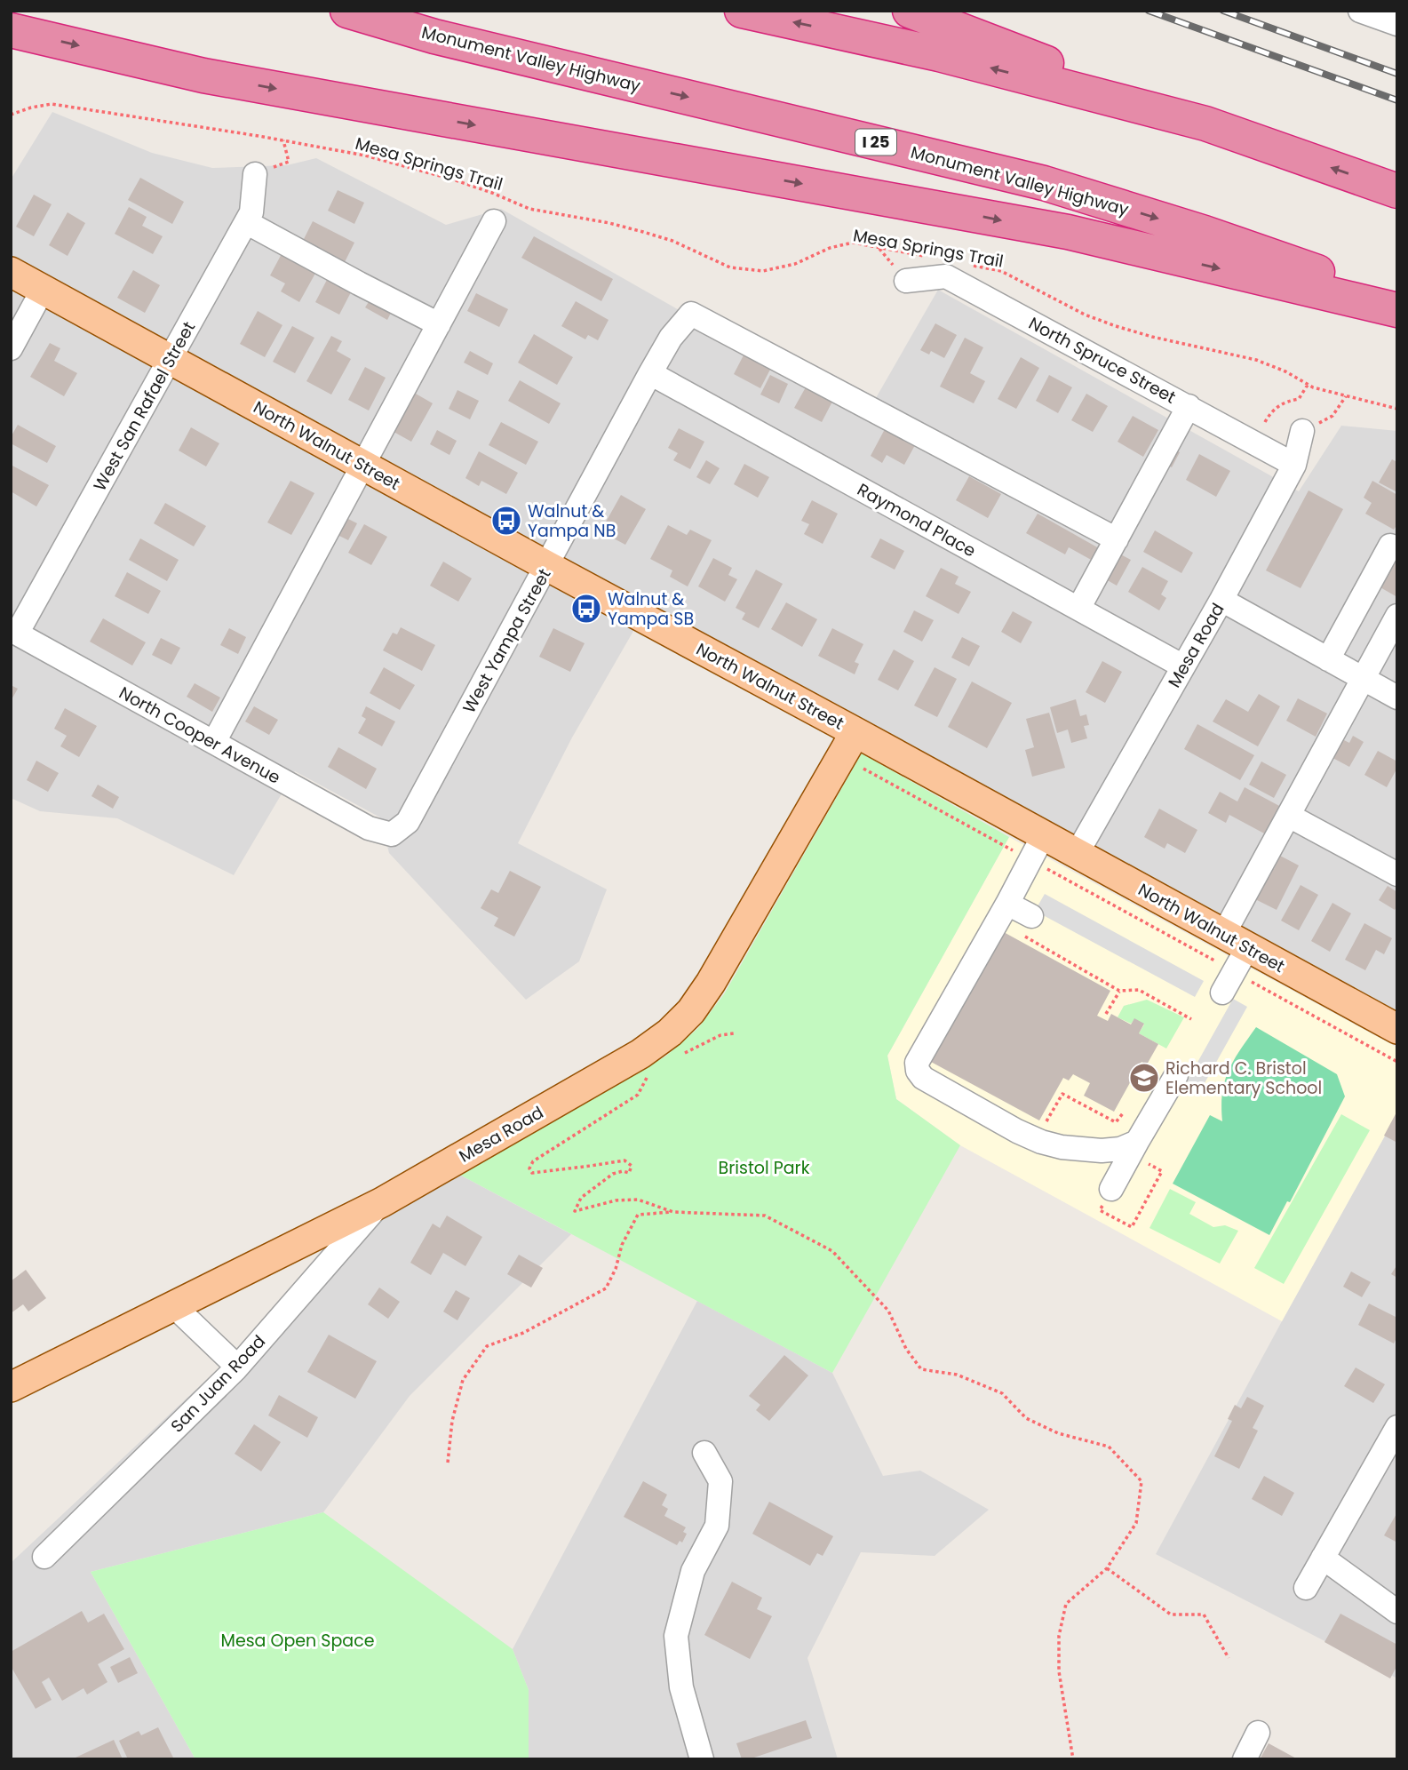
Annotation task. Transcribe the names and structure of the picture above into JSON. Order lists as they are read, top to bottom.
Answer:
{
  "streets": {
    "highway": ["Monument Valley Highway", "I 25"],
    "main road": ["North Walnut Street", "Mesa Road"],
    "street": [
      "North Spruce Street",
      "West San Rafael Street",
      "Raymond Place",
      "West Yampa Street",
      "North Cooper Avenue",
      "San Juan Road"
    ],
    "path": ["Mesa Springs Trail"]
  },
  "crossings": [
    ["North Spruce Street", "Mesa Road"],
    ["West San Rafael Street", "North Walnut Street"],
    ["West San Rafael Street", "North Cooper Avenue"],
    ["North Walnut Street", "West Yampa Street"],
    ["North Walnut Street", "Mesa Road"],
    ["Raymond Place", "West Yampa Street"],
    ["Raymond Place", "Mesa Road"],
    ["West Yampa Street", "North Cooper Avenue"],
    ["Mesa Road", "San Juan Road"]
  ],
  "parks": ["Bristol Park", "Mesa Open Space"],
  "places": {
    "bus stop": ["Walnut & Yampa NB", "Walnut & Yampa SB"],
    "school or university": ["Richard C. Bristol Elementary School"]
  }
}
